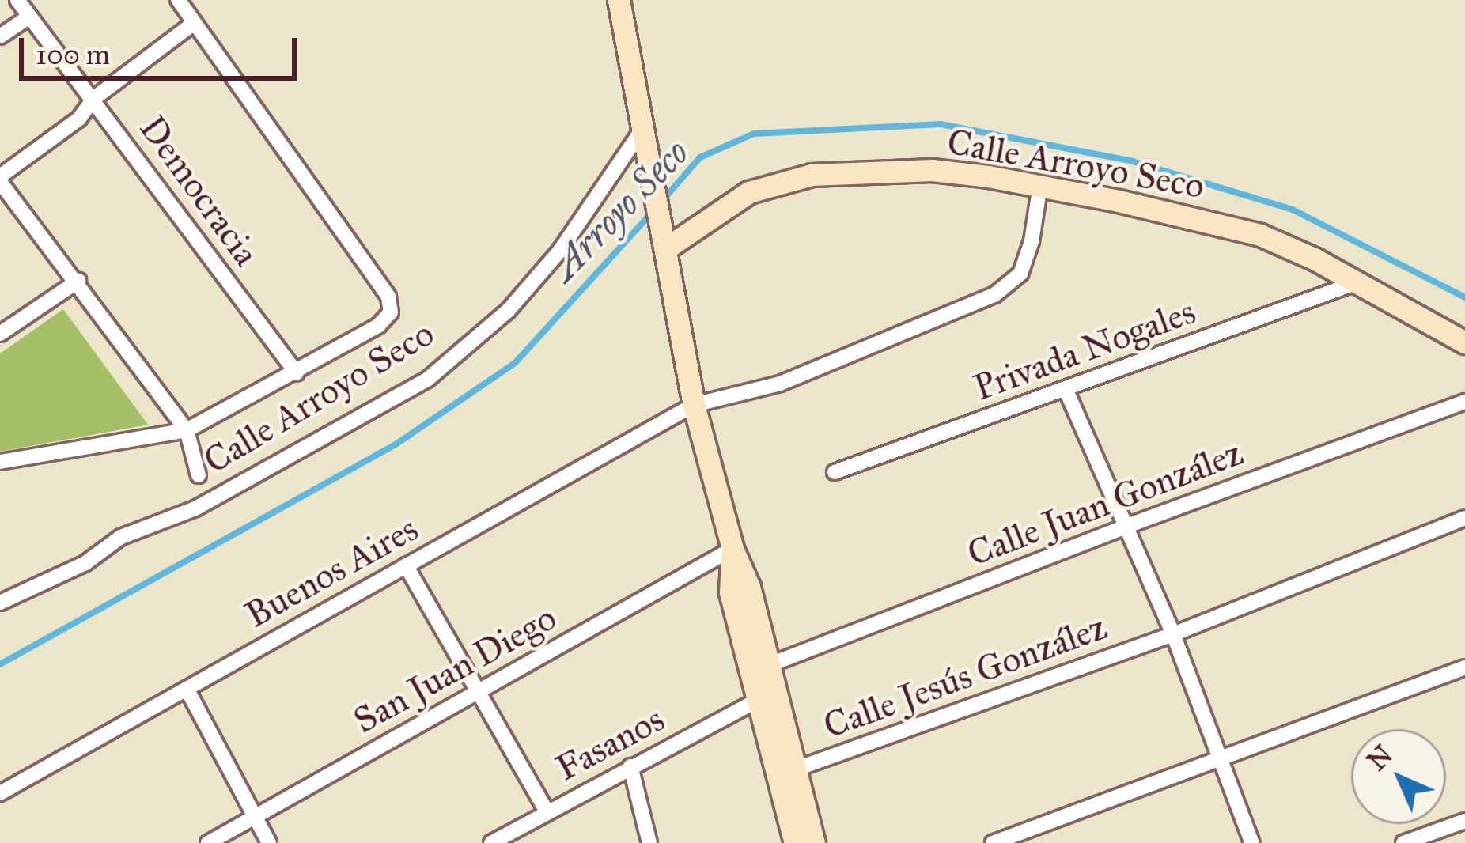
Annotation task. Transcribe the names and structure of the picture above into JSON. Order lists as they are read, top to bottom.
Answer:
{
  "streets": {
    "main road": ["Calle Arroyo Seco"],
    "street": [
      "Democracia",
      "Privada Nogales",
      "Calle Juan González",
      "Buenos Aires",
      "San Juan Diego",
      "Calle Jesús González",
      "Fasanos"
    ]
  },
  "crossings": [
    ["Calle Arroyo Seco", "Privada Nogales"],
    ["Calle Arroyo Seco", "Buenos Aires"]
  ],
  "water": ["Arroyo Seco"],
  "scale_bar": "100 m",
  "north": "top left"
}
